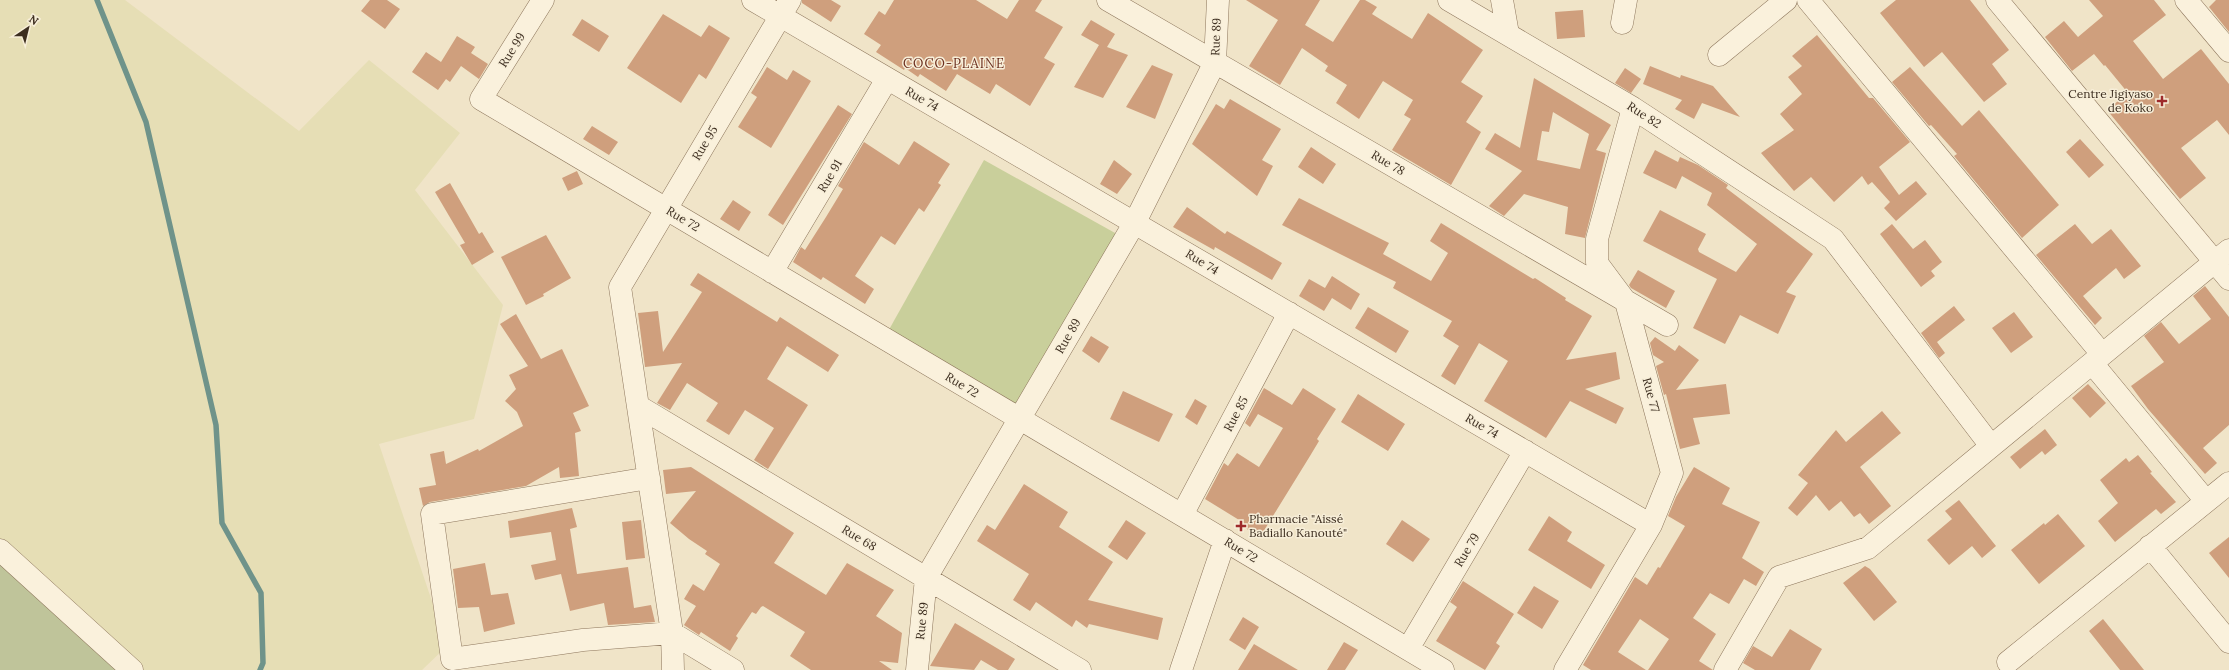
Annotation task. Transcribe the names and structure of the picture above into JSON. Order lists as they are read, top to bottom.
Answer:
{
  "streets": {
    "street": [
      "Rue 89",
      "Rue 99",
      "Rue 74",
      "Rue 82",
      "Rue 95",
      "Rue 78",
      "Rue 91",
      "Rue 72",
      "Rue 77",
      "Rue 85",
      "Rue 68",
      "Rue 79"
    ]
  },
  "crossings": [
    ["Rue 89", "Rue 74"],
    ["Rue 89", "Rue 78"],
    ["Rue 89", "Rue 72"],
    ["Rue 89", "Rue 68"],
    ["Rue 99", "Rue 72"],
    ["Rue 74", "Rue 95"],
    ["Rue 74", "Rue 91"],
    ["Rue 74", "Rue 77"],
    ["Rue 74", "Rue 85"],
    ["Rue 74", "Rue 79"],
    ["Rue 82", "Rue 77"],
    ["Rue 95", "Rue 72"],
    ["Rue 95", "Rue 68"],
    ["Rue 78", "Rue 77"],
    ["Rue 91", "Rue 72"],
    ["Rue 72", "Rue 85"],
    ["Rue 72", "Rue 79"]
  ],
  "districts": ["COCO-PLAINE"],
  "places": {
    "health": ["Centre Jigiyaso de Koko", "Pharmacie \"Aissé Badiallo Kanouté\""]
  },
  "north": "top right"
}
